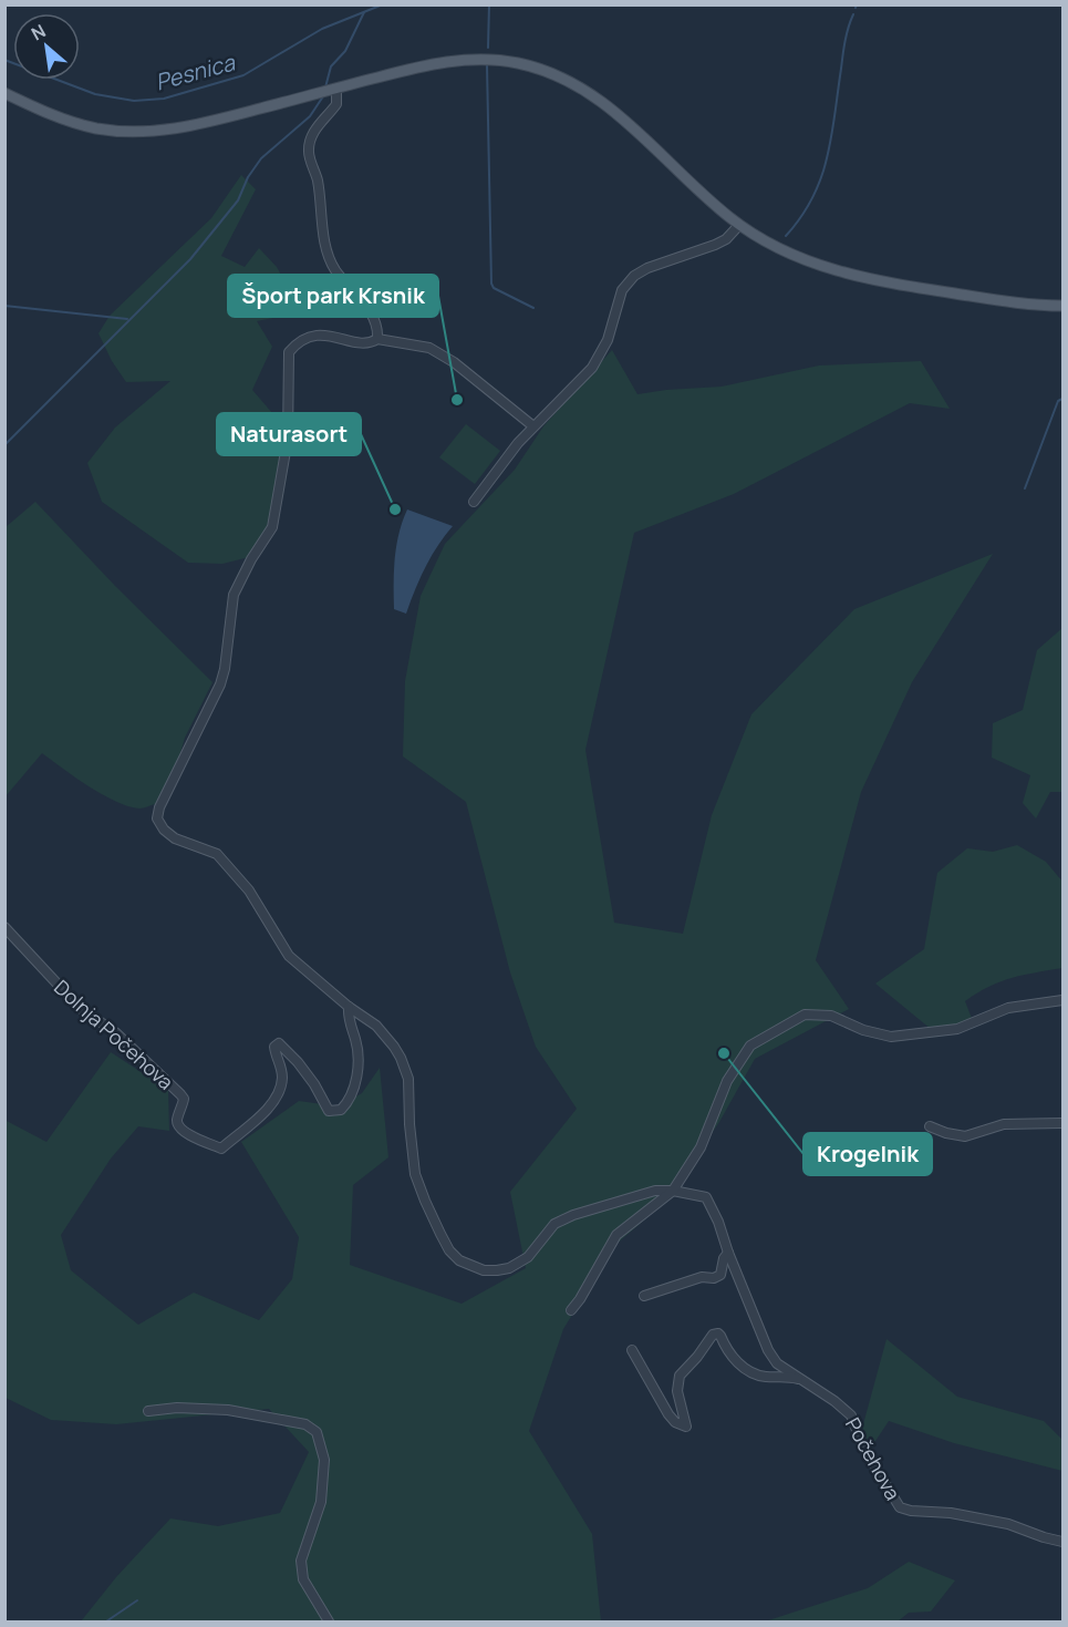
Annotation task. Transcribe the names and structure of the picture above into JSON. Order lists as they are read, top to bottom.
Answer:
{
  "streets": {
    "street": ["Dolnja Počehova", "Počehova"]
  },
  "water": ["Pesnica"],
  "places": ["Šport park Krsnik", "Naturasort", "Krogelnik"],
  "north": "top left"
}
